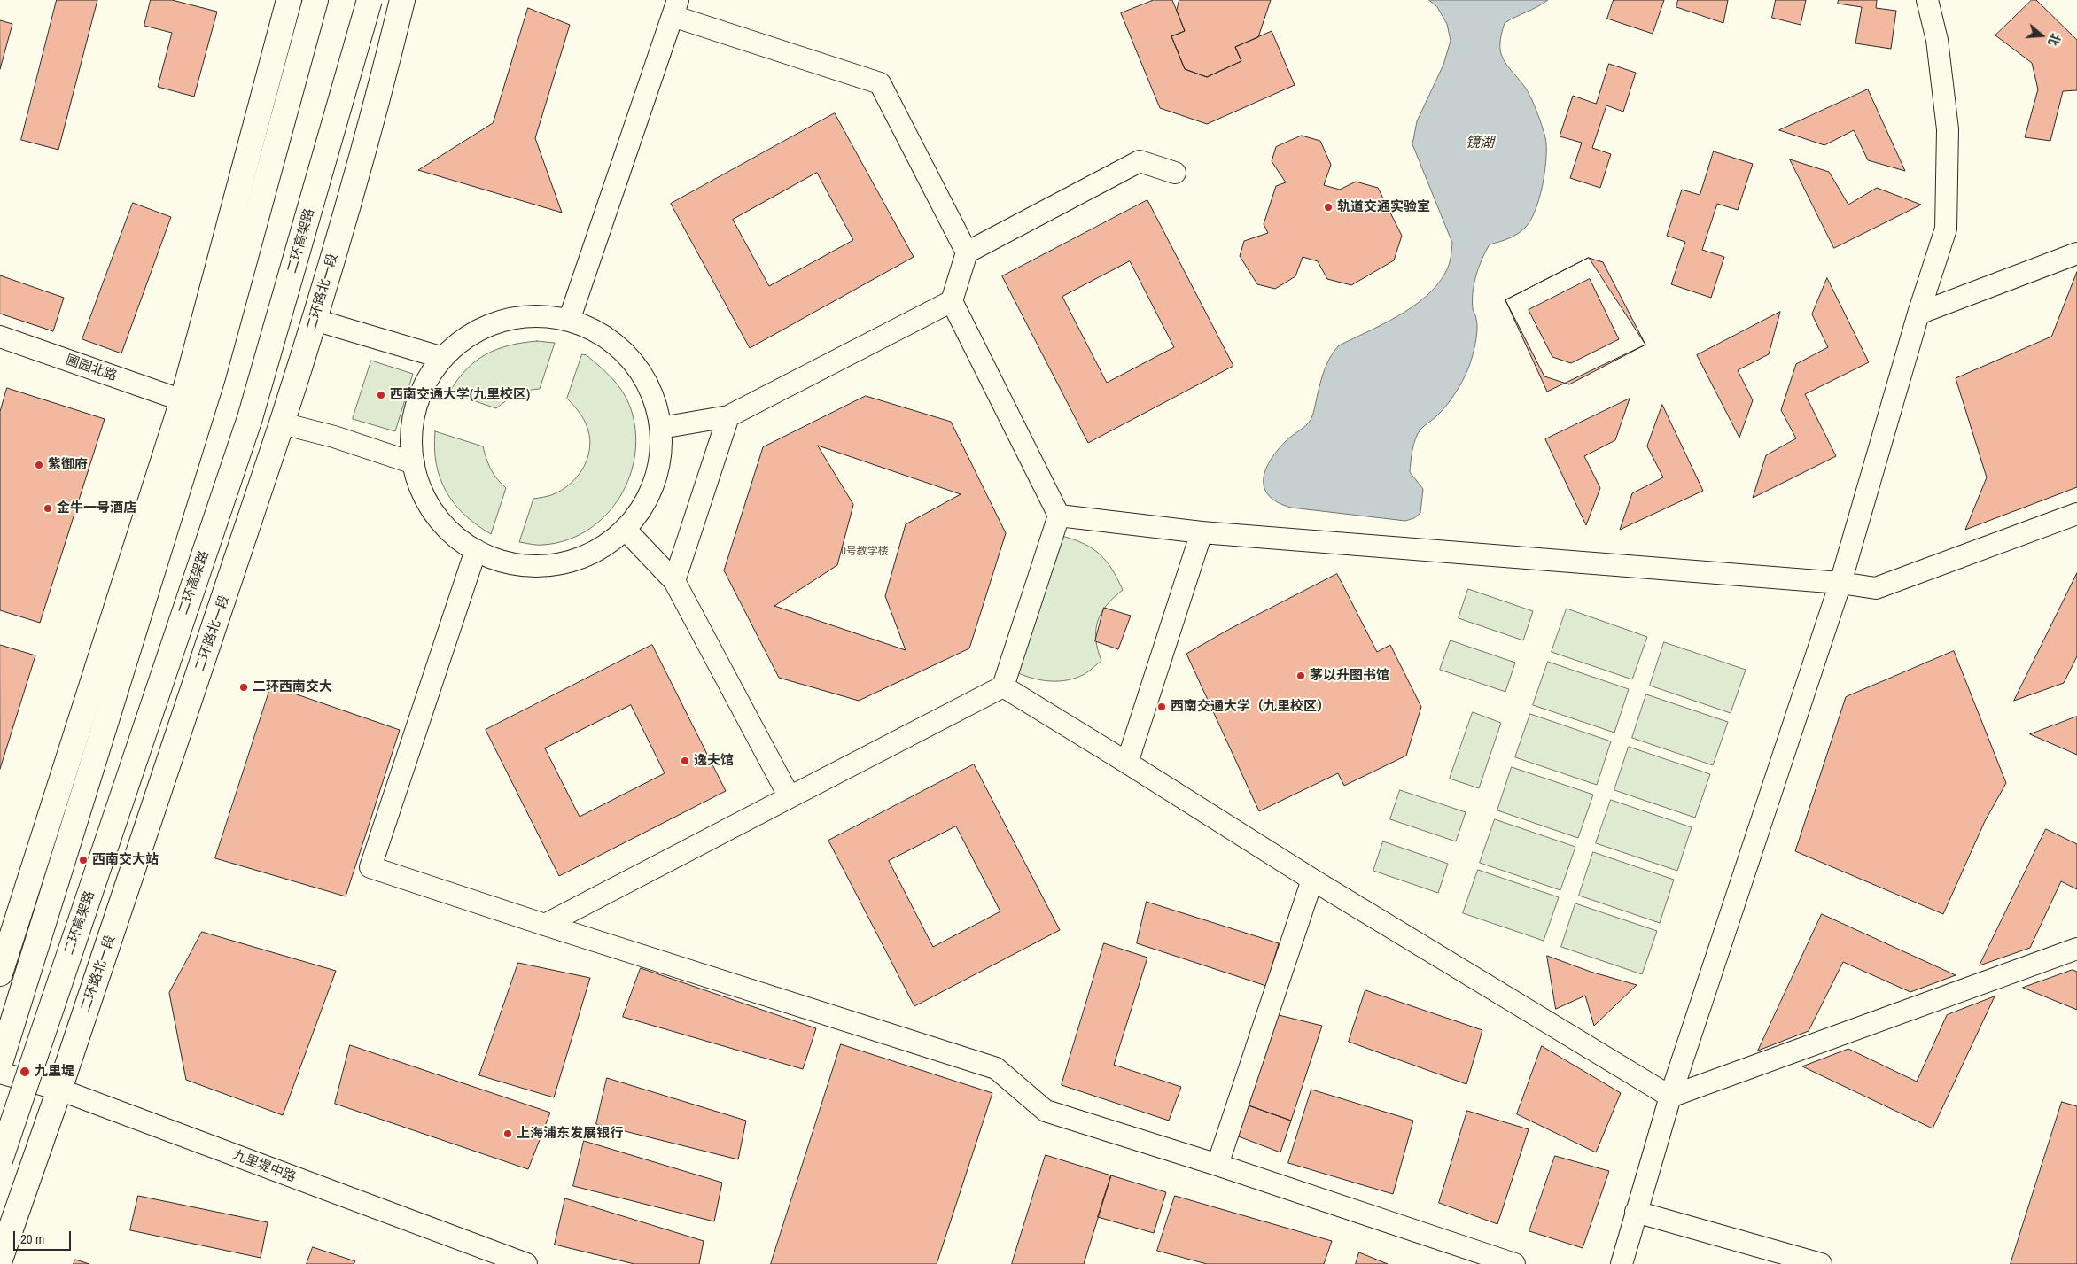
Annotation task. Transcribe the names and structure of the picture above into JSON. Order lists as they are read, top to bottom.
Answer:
{
  "streets": {
    "main road": ["二环高架路", "二环路北一段"],
    "street": ["圃园北路", "九里堤中路"]
  },
  "crossings": [
    ["二环路北一段", "九里堤中路"]
  ],
  "water": ["镜湖"],
  "places": [
    "轨道交通实验室",
    "西南交通大学(九里校区)",
    "紫御府",
    "金牛一号酒店",
    "茅以升图书馆",
    "二环西南交大",
    "西南交通大学（九里校区）",
    "逸夫馆",
    "西南交大站",
    "九里堤",
    "上海浦东发展银行"
  ],
  "house_numbers": ["0号教学楼"],
  "scale_bar": "20 m",
  "north": "right"
}
